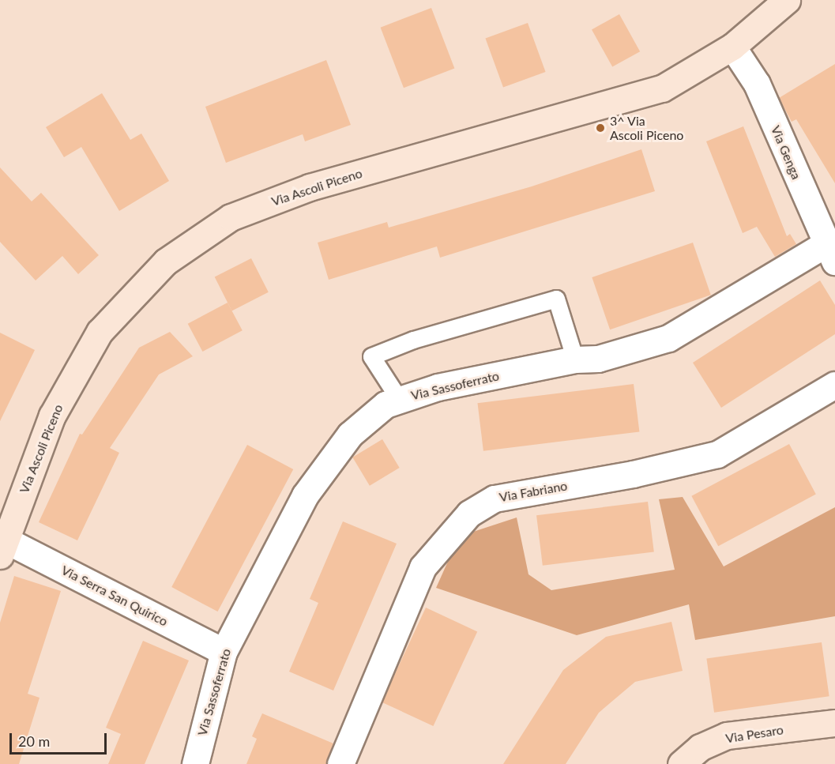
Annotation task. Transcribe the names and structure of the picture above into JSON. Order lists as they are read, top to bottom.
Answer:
{
  "streets": {
    "street": [
      "Via Genga",
      "Via Ascoli Piceno",
      "Via Sassoferrato",
      "Via Fabriano",
      "Via Serra San Quirico",
      "Via Pesaro"
    ]
  },
  "crossings": [
    ["Via Genga", "Via Ascoli Piceno"],
    ["Via Genga", "Via Sassoferrato"],
    ["Via Ascoli Piceno", "Via Serra San Quirico"],
    ["Via Sassoferrato", "Via Serra San Quirico"]
  ],
  "places": ["3^ Via Ascoli Piceno"],
  "scale_bar": "20 m"
}
